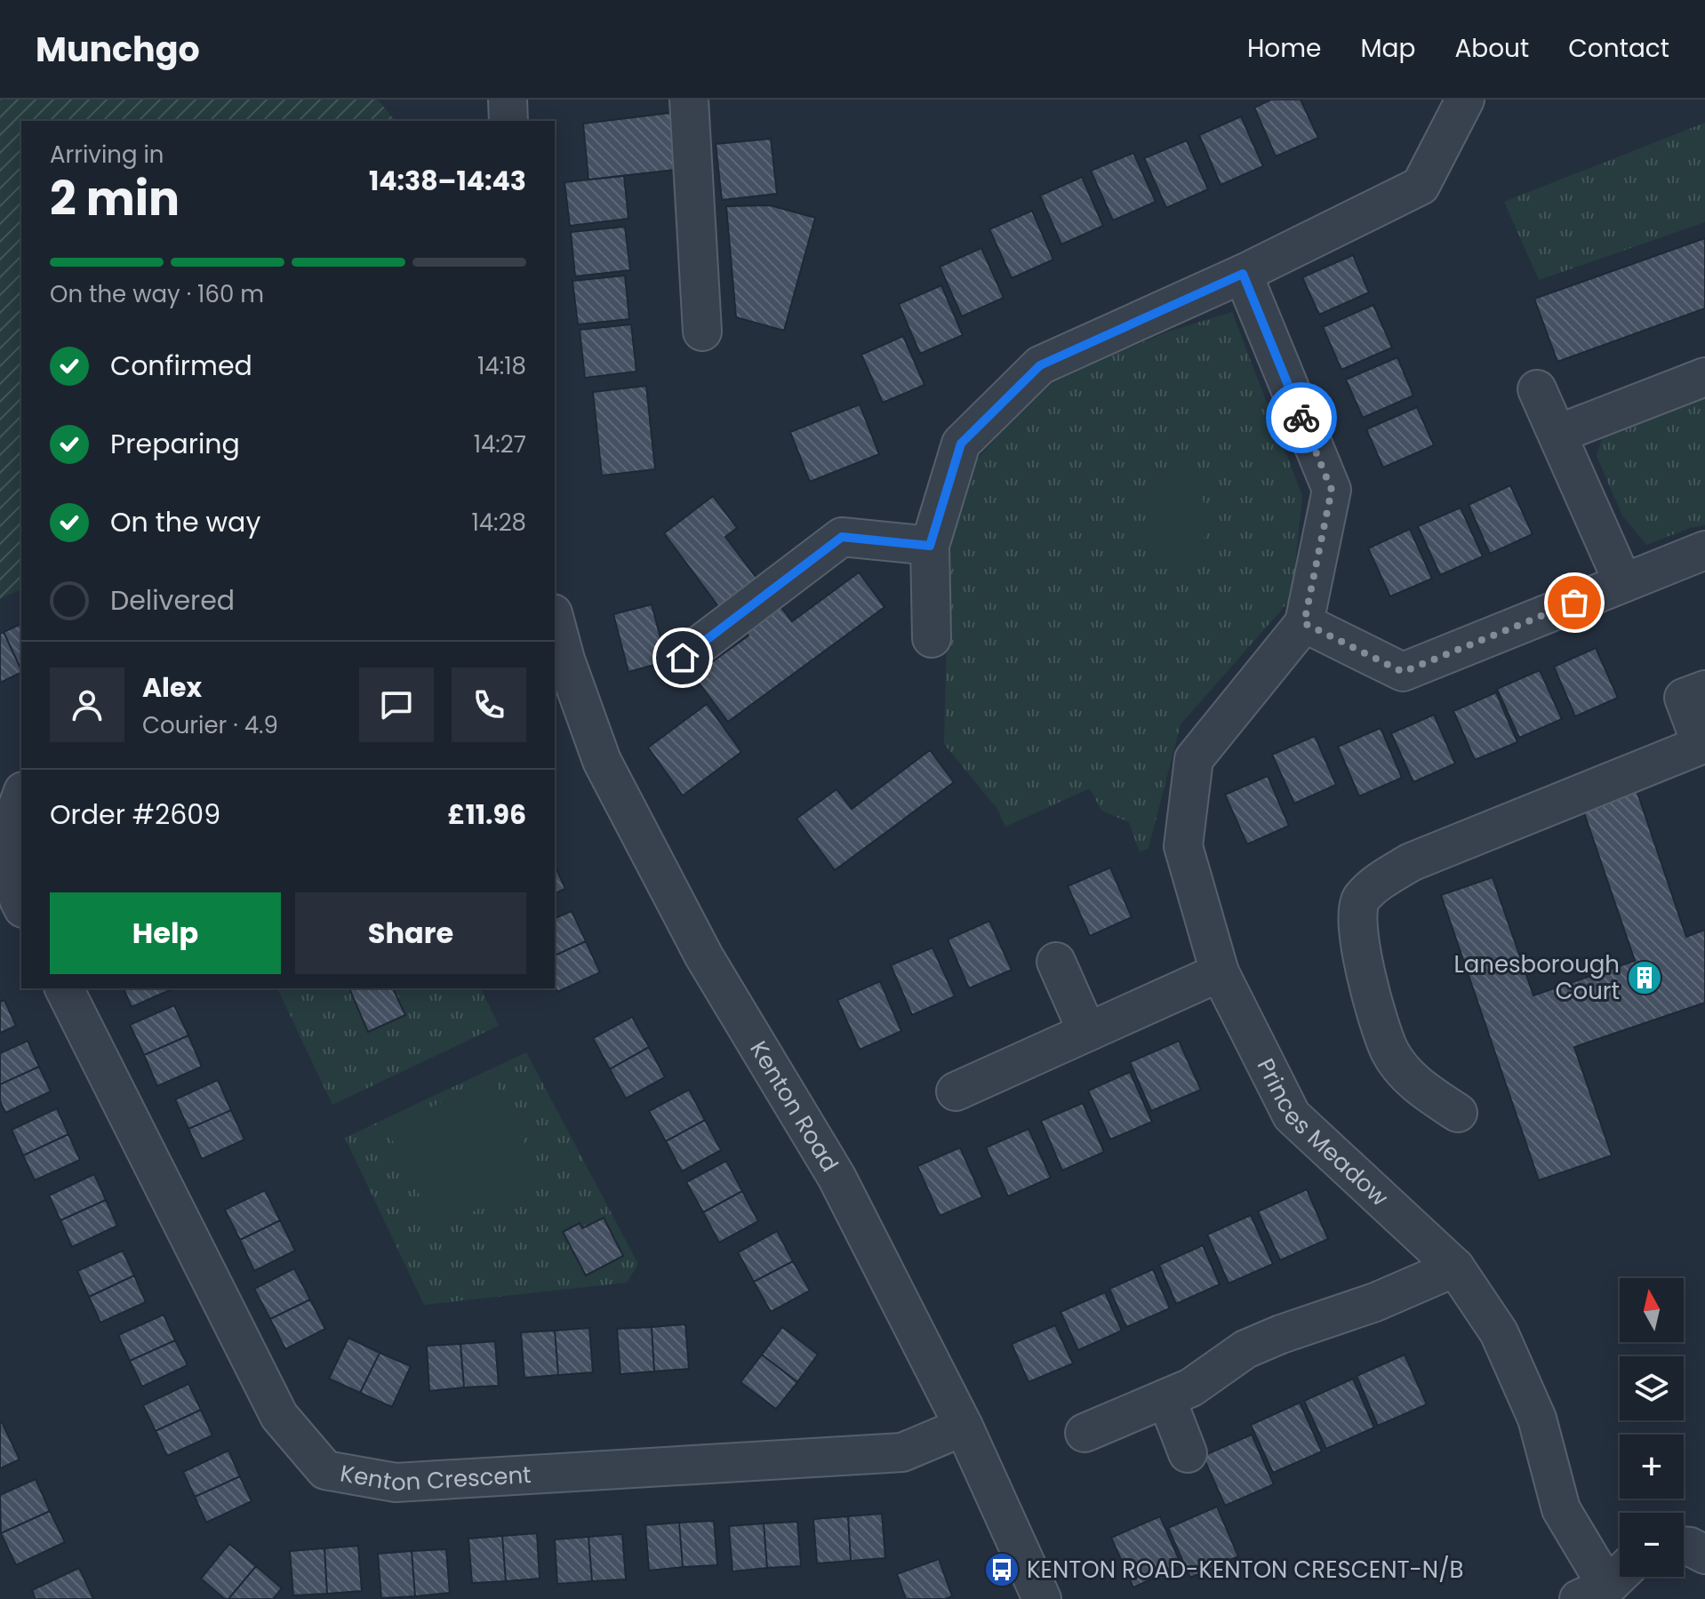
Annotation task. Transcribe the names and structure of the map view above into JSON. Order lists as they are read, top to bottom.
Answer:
{
  "streets": {
    "street": ["Kenton Road", "Princes Meadow", "Kenton Crescent"]
  },
  "crossings": [
    ["Kenton Road", "Kenton Crescent"]
  ],
  "places": {
    "building": ["Lanesborough Court"],
    "bus stop": ["KENTON ROAD-KENTON CRESCENT-N/B"]
  },
  "north": "top",
  "page": {
    "header": "Munchgo",
    "nav": [
      "Home",
      "Map",
      "About",
      "Contact"
    ],
    "heading": ["2 min", "Arriving in", "14:38–14:43"],
    "panel": [
      "Alex",
      "Courier · 4.9",
      "Order #2609",
      "£11.96"
    ],
    "bar": "On the way · 160 m",
    "list": [
      ["Confirmed", "14:18"],
      ["Preparing", "14:27"],
      ["On the way", "14:28"],
      "Delivered"
    ],
    "buttons": ["Help", "Share"],
    "map_buttons": ["+", "−"]
  }
}
